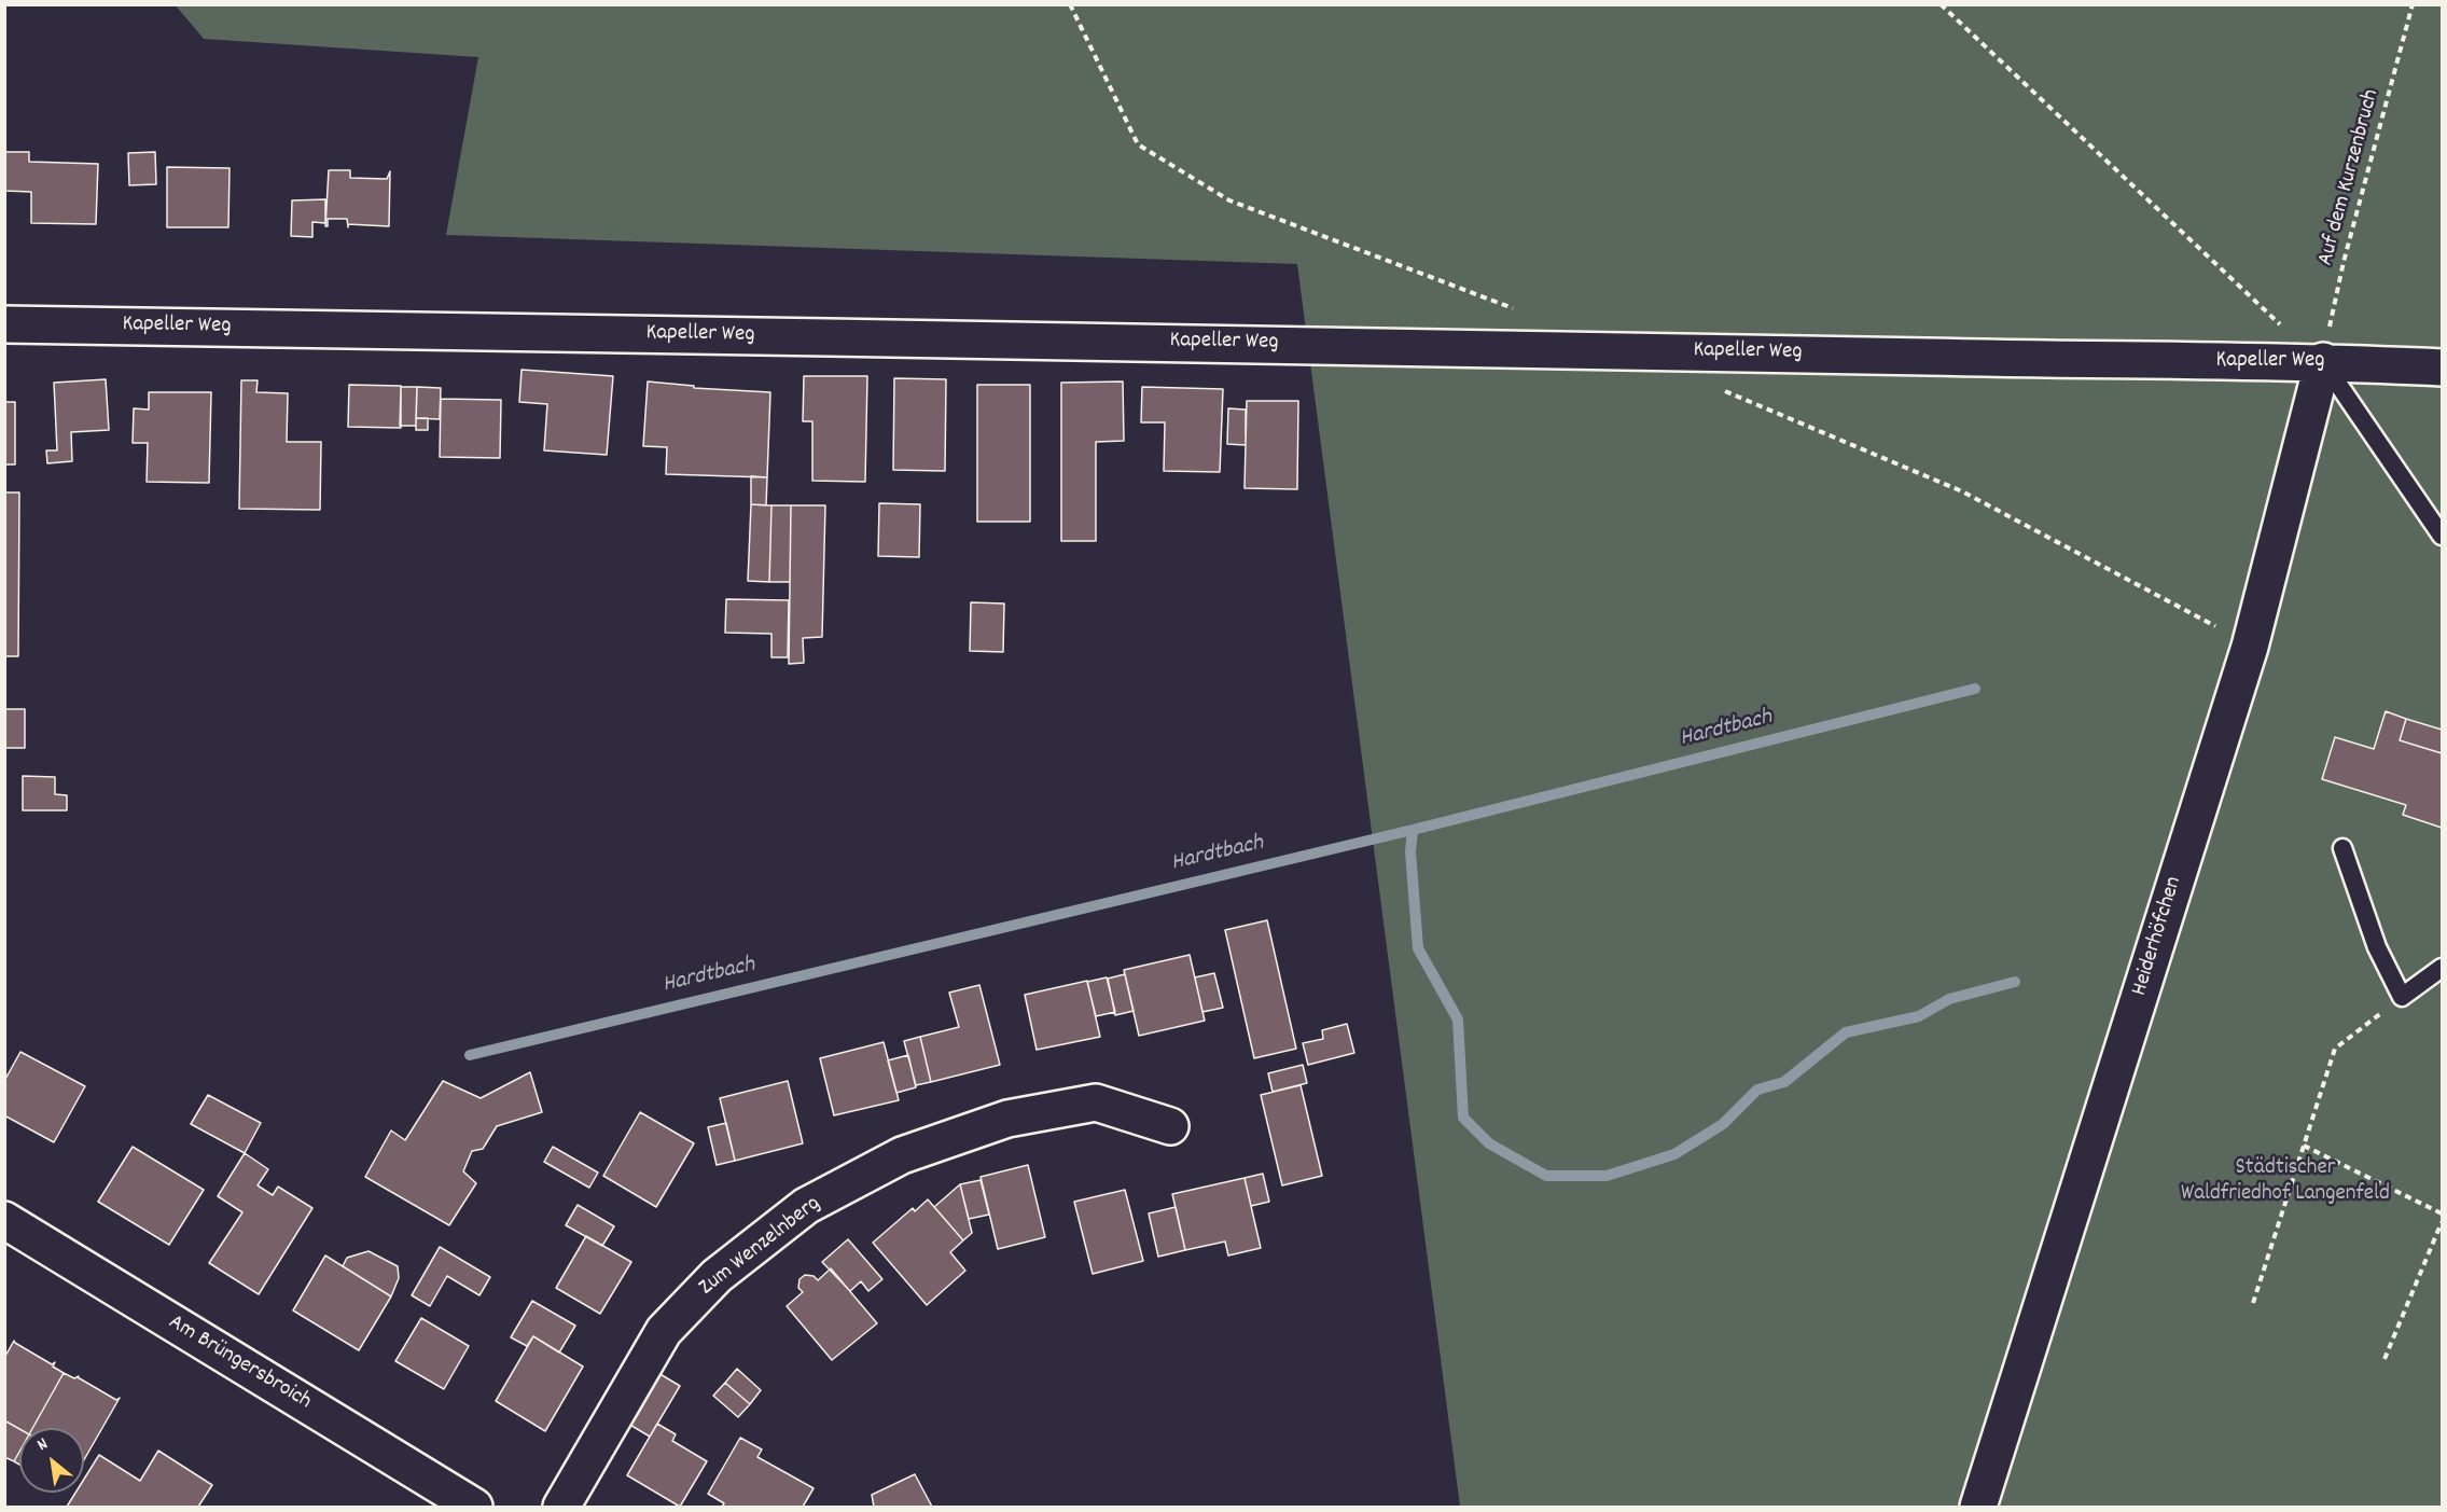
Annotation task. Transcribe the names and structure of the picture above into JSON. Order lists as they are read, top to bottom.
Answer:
{
  "streets": {
    "street": [
      "Kapeller Weg",
      "Heiderhöfchen",
      "Zum Wenzelnberg",
      "Am Brüngersbroich"
    ],
    "path": ["Auf dem Kurzenbruch"]
  },
  "crossings": [
    ["Auf dem Kurzenbruch", "Kapeller Weg"],
    ["Auf dem Kurzenbruch", "Heiderhöfchen"],
    ["Kapeller Weg", "Heiderhöfchen"]
  ],
  "water": ["Hardtbach"],
  "parks": ["Städtischer Waldfriedhof Langenfeld"],
  "north": "top left"
}
